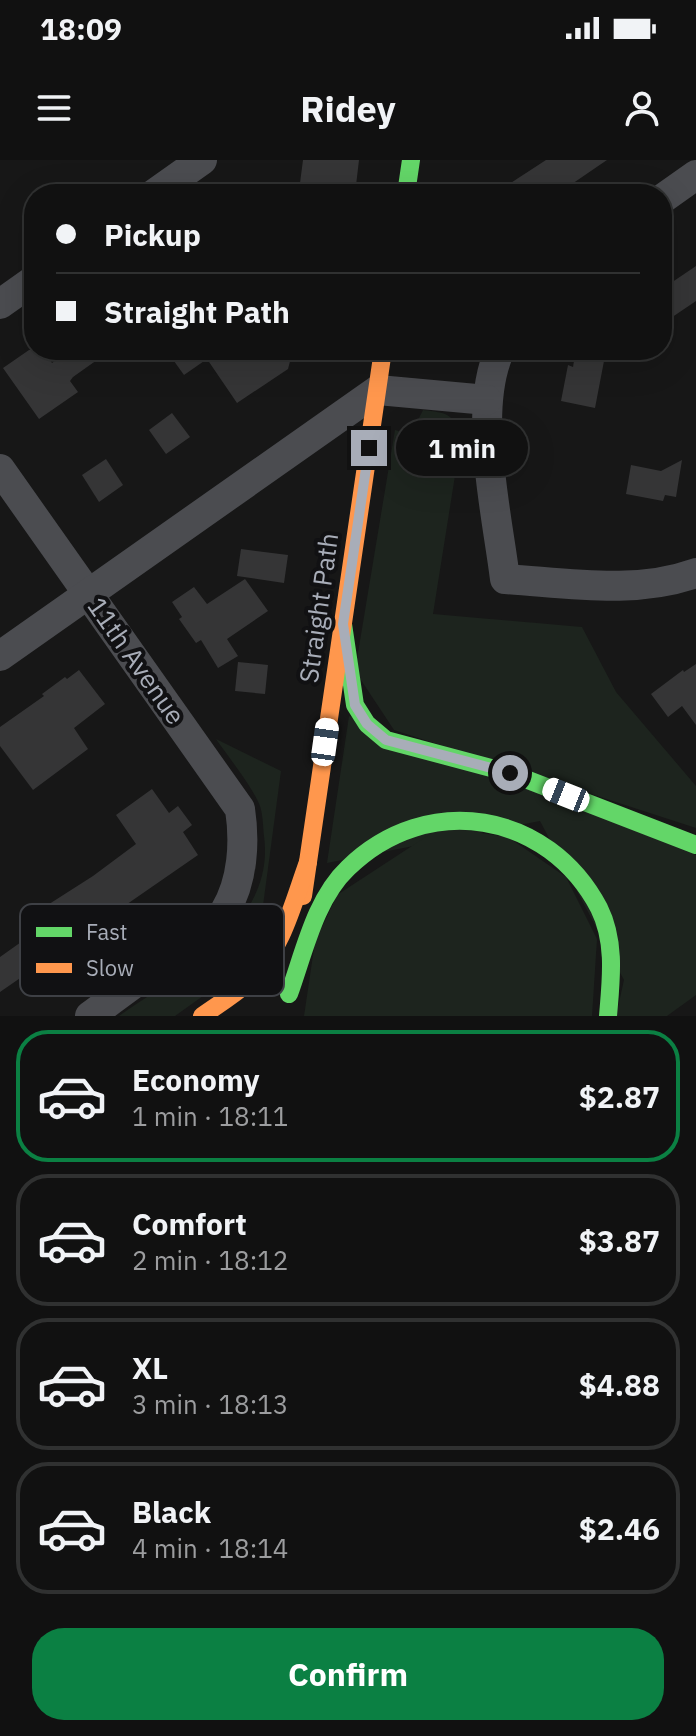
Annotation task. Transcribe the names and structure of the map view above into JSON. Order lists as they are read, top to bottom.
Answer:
{
  "streets": {
    "main road": ["Straight Path"],
    "street": ["11th Avenue"]
  },
  "legend": ["Fast", "Slow"],
  "page": {
    "status": "18:09",
    "header": "Ridey",
    "banner": ["Pickup", "Straight Path"],
    "bubble": "1 min",
    "list": [
      {
        "name": "Economy",
        "note": "1 min · 18:11",
        "value": "$2.87"
      },
      {
        "name": "Comfort",
        "note": "2 min · 18:12",
        "value": "$3.87"
      },
      {
        "name": "XL",
        "note": "3 min · 18:13",
        "value": "$4.88"
      },
      {
        "name": "Black",
        "note": "4 min · 18:14",
        "value": "$2.46"
      }
    ],
    "buttons": "Confirm"
  }
}
